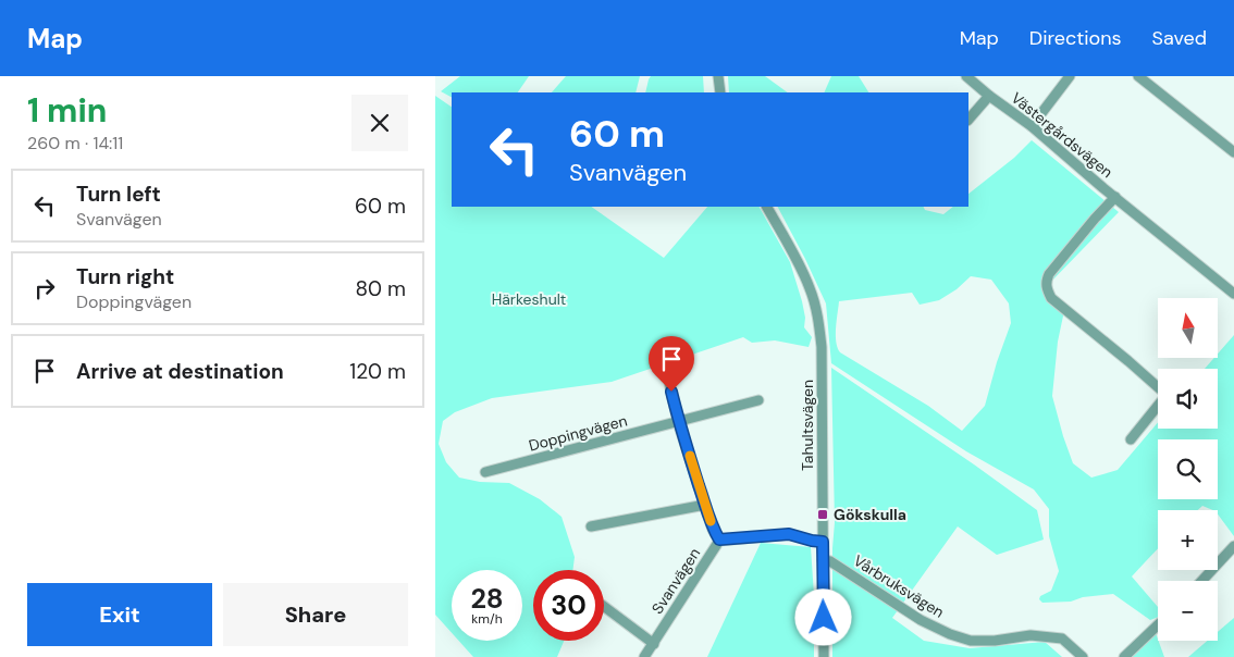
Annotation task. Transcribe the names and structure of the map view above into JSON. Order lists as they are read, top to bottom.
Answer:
{
  "streets": {
    "street": [
      "Västergårdsvägen",
      "Tahultsvägen",
      "Doppingvägen",
      "Svanvägen",
      "Vårbruksvägen"
    ]
  },
  "crossings": [
    ["Tahultsvägen", "Svanvägen"],
    ["Tahultsvägen", "Vårbruksvägen"]
  ],
  "parks": ["Härkeshult"],
  "places": {
    "transit": ["Gökskulla"]
  },
  "north": "top",
  "page": {
    "header": "Map",
    "nav": ["Map", "Directions", "Saved"],
    "heading": ["1 min", "260 m · 14:11"],
    "turn": ["60 m", "Svanvägen"],
    "list": [
      {
        "name": "Turn left",
        "note": "Svanvägen",
        "value": "60 m"
      },
      {
        "name": "Turn right",
        "note": "Doppingvägen",
        "value": "80 m"
      },
      {
        "name": "Arrive at destination",
        "value": "120 m"
      }
    ],
    "map_buttons": ["+", "−"],
    "speed": "28 km/h",
    "limit": "30",
    "buttons": ["Exit", "Share"]
  }
}
